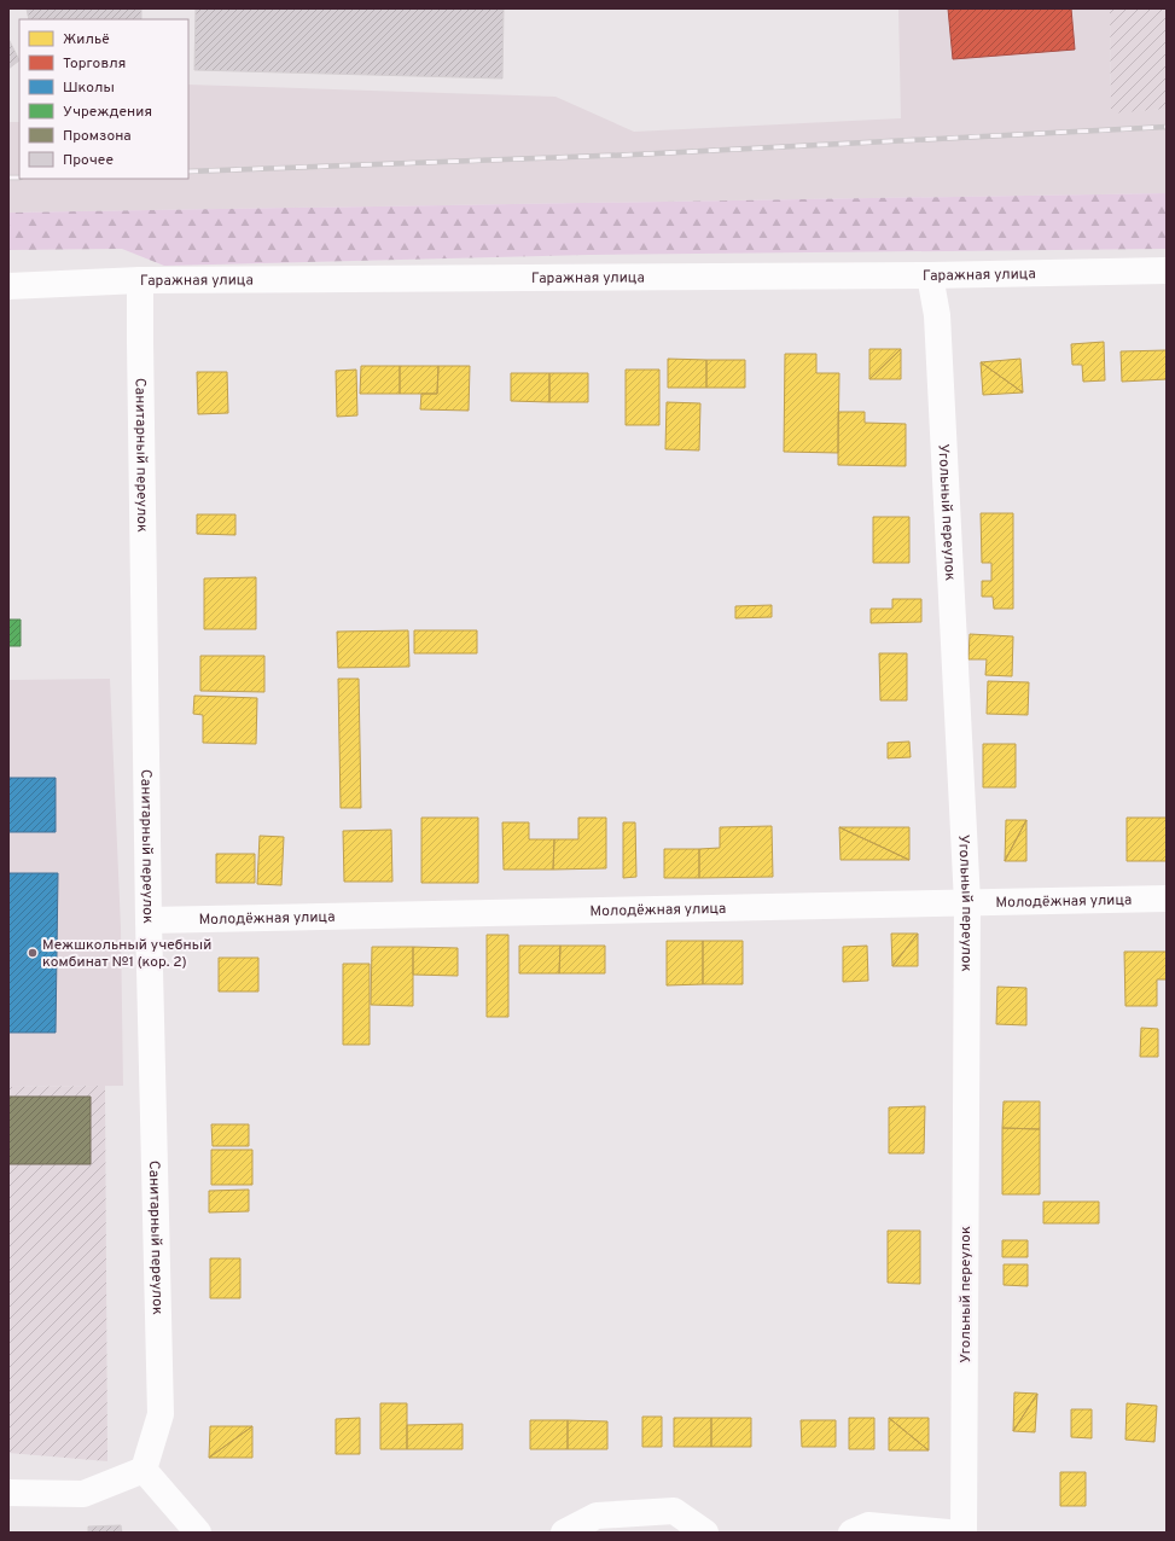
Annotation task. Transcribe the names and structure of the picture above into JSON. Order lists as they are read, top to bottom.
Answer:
{
  "streets": {
    "street": [
      "Гаражная улица",
      "Санитарный переулок",
      "Угольный переулок",
      "Молодёжная улица"
    ]
  },
  "crossings": [
    ["Гаражная улица", "Санитарный переулок"],
    ["Гаражная улица", "Угольный переулок"],
    ["Санитарный переулок", "Молодёжная улица"],
    ["Угольный переулок", "Молодёжная улица"]
  ],
  "places": ["Межшкольный учебный комбинат №1 (кор. 2)"],
  "legend": [
    "Жильё",
    "Торговля",
    "Школы",
    "Учреждения",
    "Промзона",
    "Прочее"
  ]
}
